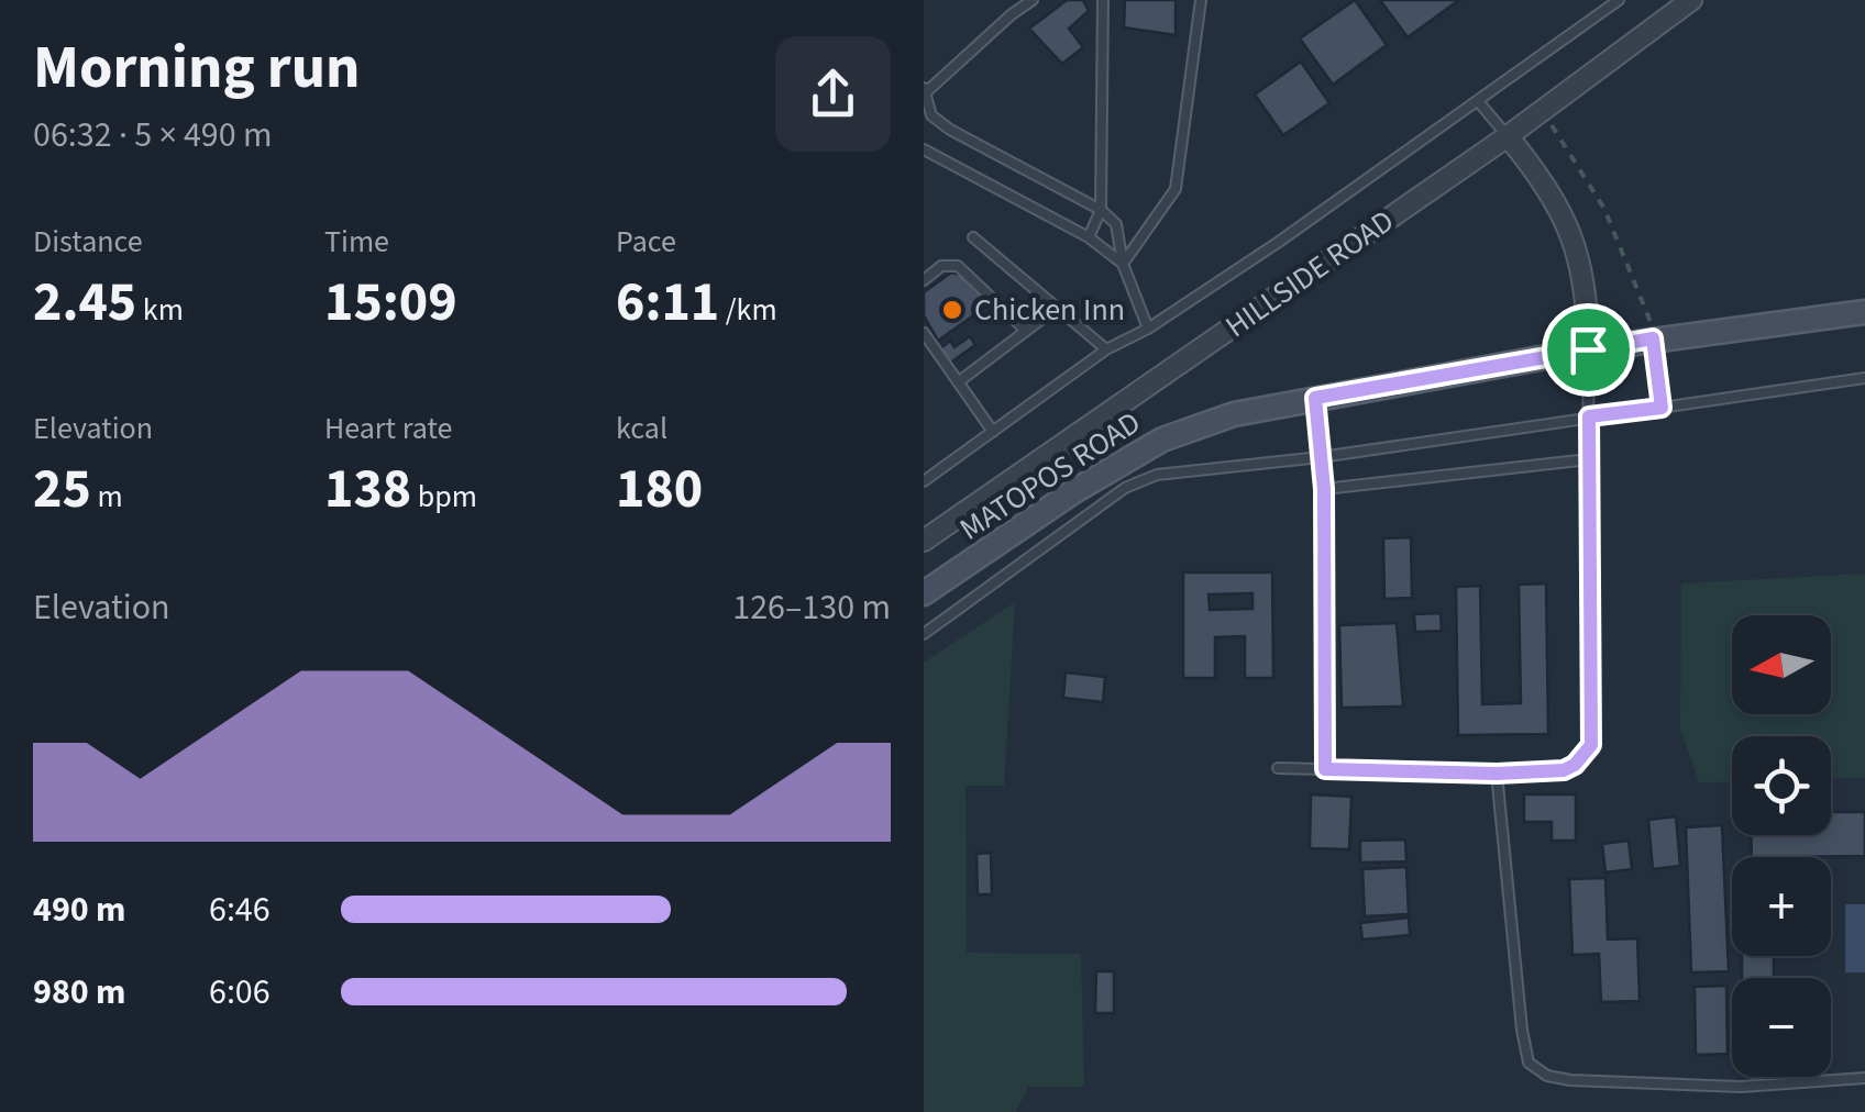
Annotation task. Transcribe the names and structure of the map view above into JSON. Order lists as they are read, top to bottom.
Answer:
{
  "streets": {
    "main road": ["MATOPOS ROAD"],
    "street": ["HILLSIDE ROAD"]
  },
  "places": ["Chicken Inn"],
  "north": "left",
  "page": {
    "heading": ["Morning run", "06:32 · 5 × 490 m"],
    "stats": [
      ["Distance", "2.45 km"],
      ["Time", "15:09"],
      ["Pace", "6:11 /km"],
      ["Elevation", "25 m"],
      ["Heart rate", "138 bpm"],
      ["kcal", "180"]
    ],
    "chart": ["Elevation", "126–130 m"],
    "map_buttons": ["+", "−"],
    "list": [
      {
        "name": "490 m",
        "note": "6:46"
      },
      {
        "name": "980 m",
        "note": "6:06"
      }
    ]
  }
}
